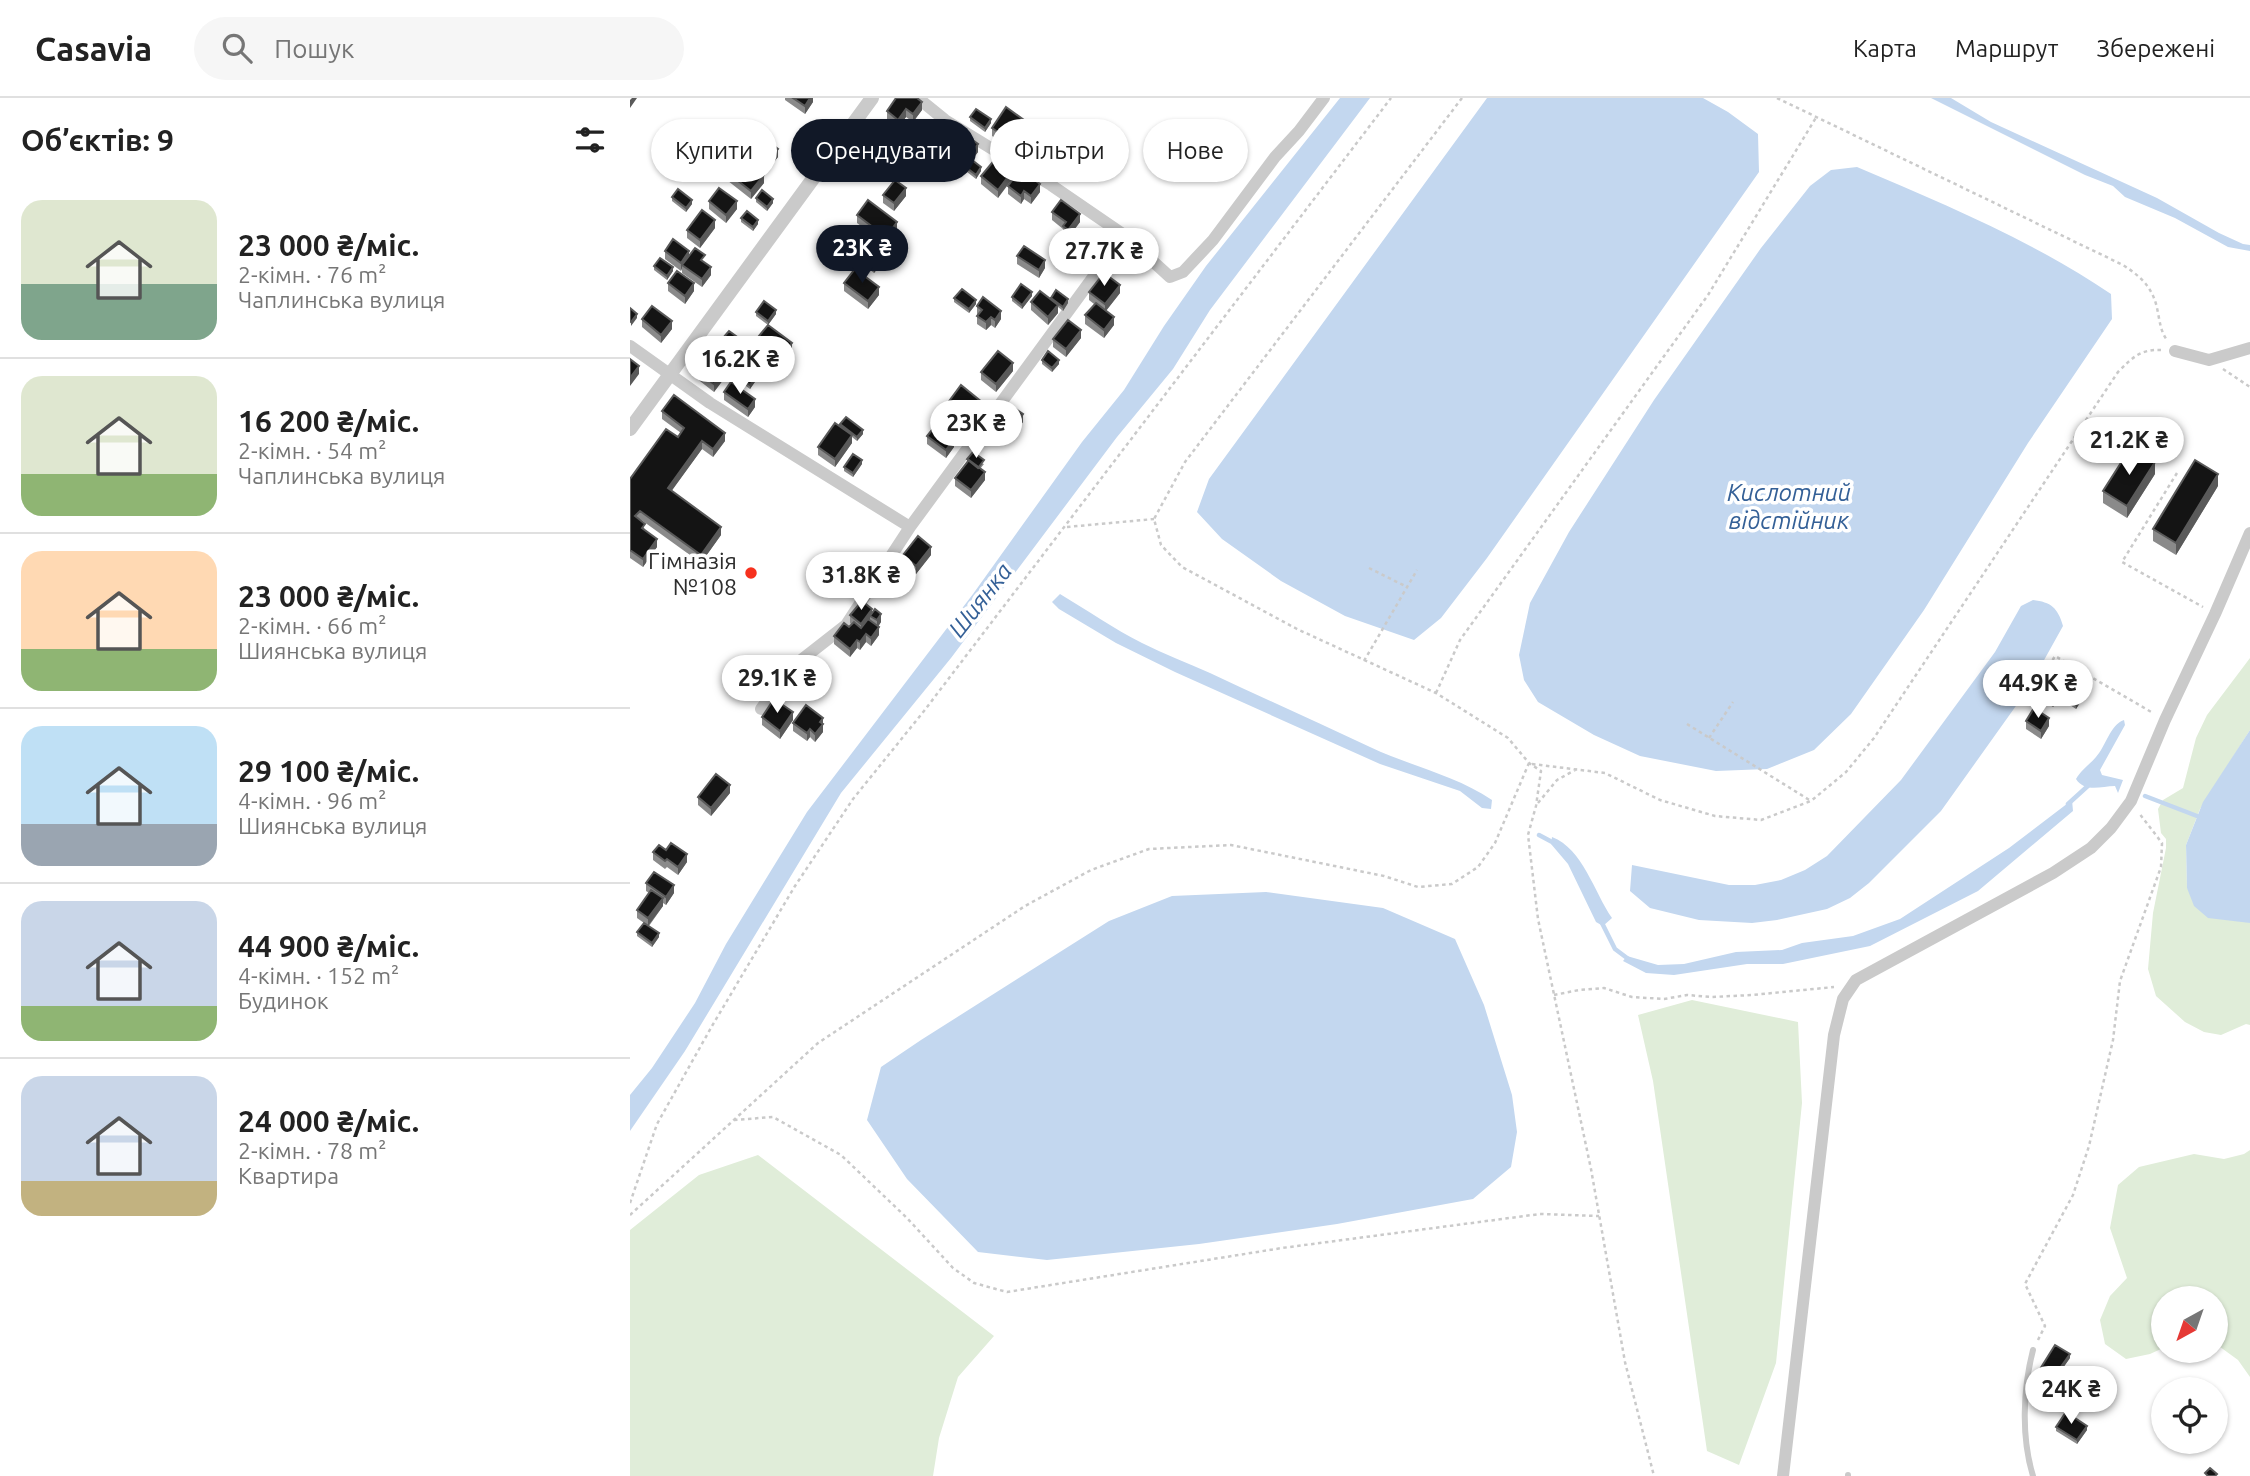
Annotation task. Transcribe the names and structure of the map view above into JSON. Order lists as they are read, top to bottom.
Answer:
{
  "water": ["Кислотний відстійник", "Шиянка"],
  "places": ["Гімназія №108"],
  "north": "bottom left",
  "page": {
    "header": "Casavia",
    "search": "Пошук",
    "nav": ["Карта", "Маршрут", "Збережені"],
    "heading": "Об’єктів: 9",
    "chip": [
      "Купити",
      "Орендувати",
      "Фільтри",
      "Нове"
    ],
    "list": [
      {
        "name": "23 000 ₴/міс.",
        "note": "2-кімн. · 76 m² · Чаплинська вулиця"
      },
      {
        "name": "16 200 ₴/міс.",
        "note": "2-кімн. · 54 m² · Чаплинська вулиця"
      },
      {
        "name": "23 000 ₴/міс.",
        "note": "2-кімн. · 66 m² · Шиянська вулиця"
      },
      {
        "name": "29 100 ₴/міс.",
        "note": "4-кімн. · 96 m² · Шиянська вулиця"
      },
      {
        "name": "44 900 ₴/міс.",
        "note": "4-кімн. · 152 m² · Будинок"
      },
      {
        "name": "24 000 ₴/міс.",
        "note": "2-кімн. · 78 m² · Квартира"
      }
    ],
    "price": [
      "23K ₴",
      "27.7K ₴",
      "16.2K ₴",
      "23K ₴",
      "21.2K ₴",
      "31.8K ₴",
      "29.1K ₴",
      "44.9K ₴",
      "24K ₴"
    ]
  }
}
